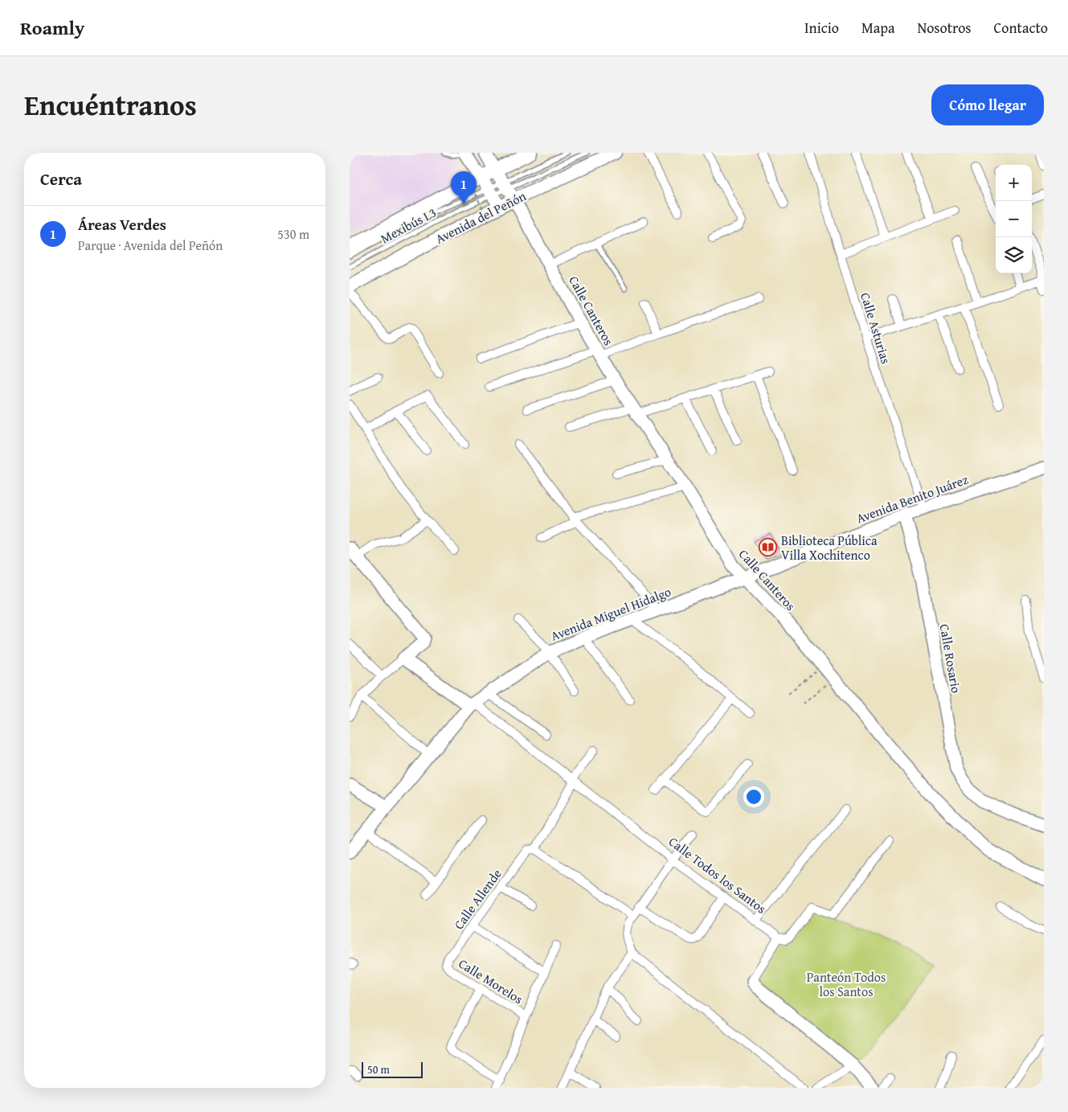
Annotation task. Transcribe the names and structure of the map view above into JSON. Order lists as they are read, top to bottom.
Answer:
{
  "streets": {
    "main road": ["Avenida del Peñón"],
    "street": [
      "Calle Canteros",
      "Calle Asturias",
      "Avenida Benito Juárez",
      "Avenida Miguel Hidalgo",
      "Calle Rosario",
      "Calle Todos los Santos",
      "Calle Allende",
      "Calle Morelos"
    ],
    "lane": ["Mexibús L3"]
  },
  "crossings": [
    ["Avenida del Peñón", "Mexibús L3"],
    ["Avenida del Peñón", "Calle Canteros"],
    ["Mexibús L3", "Calle Canteros"],
    ["Calle Canteros", "Avenida Benito Juárez"],
    ["Calle Canteros", "Avenida Miguel Hidalgo"],
    ["Calle Asturias", "Avenida Benito Juárez"],
    ["Avenida Benito Juárez", "Avenida Miguel Hidalgo"],
    ["Avenida Benito Juárez", "Calle Rosario"],
    ["Avenida Miguel Hidalgo", "Calle Todos los Santos"],
    ["Calle Todos los Santos", "Calle Allende"],
    ["Calle Allende", "Calle Morelos"]
  ],
  "parks": ["Panteón Todos los Santos"],
  "places": {
    "library": ["Biblioteca Pública Villa Xochitenco"]
  },
  "scale_bar": "50 m",
  "page": {
    "header": "Roamly",
    "nav": [
      "Inicio",
      "Mapa",
      "Nosotros",
      "Contacto"
    ],
    "title": "Encuéntranos",
    "buttons": "Cómo llegar",
    "heading": "Cerca",
    "map_buttons": ["+", "−"],
    "pins": "1",
    "list": [
      {
        "mark": "1",
        "name": "Áreas Verdes",
        "note": "Parque · Avenida del Peñón",
        "value": "530 m"
      }
    ],
    "scale": "50 m"
  }
}
